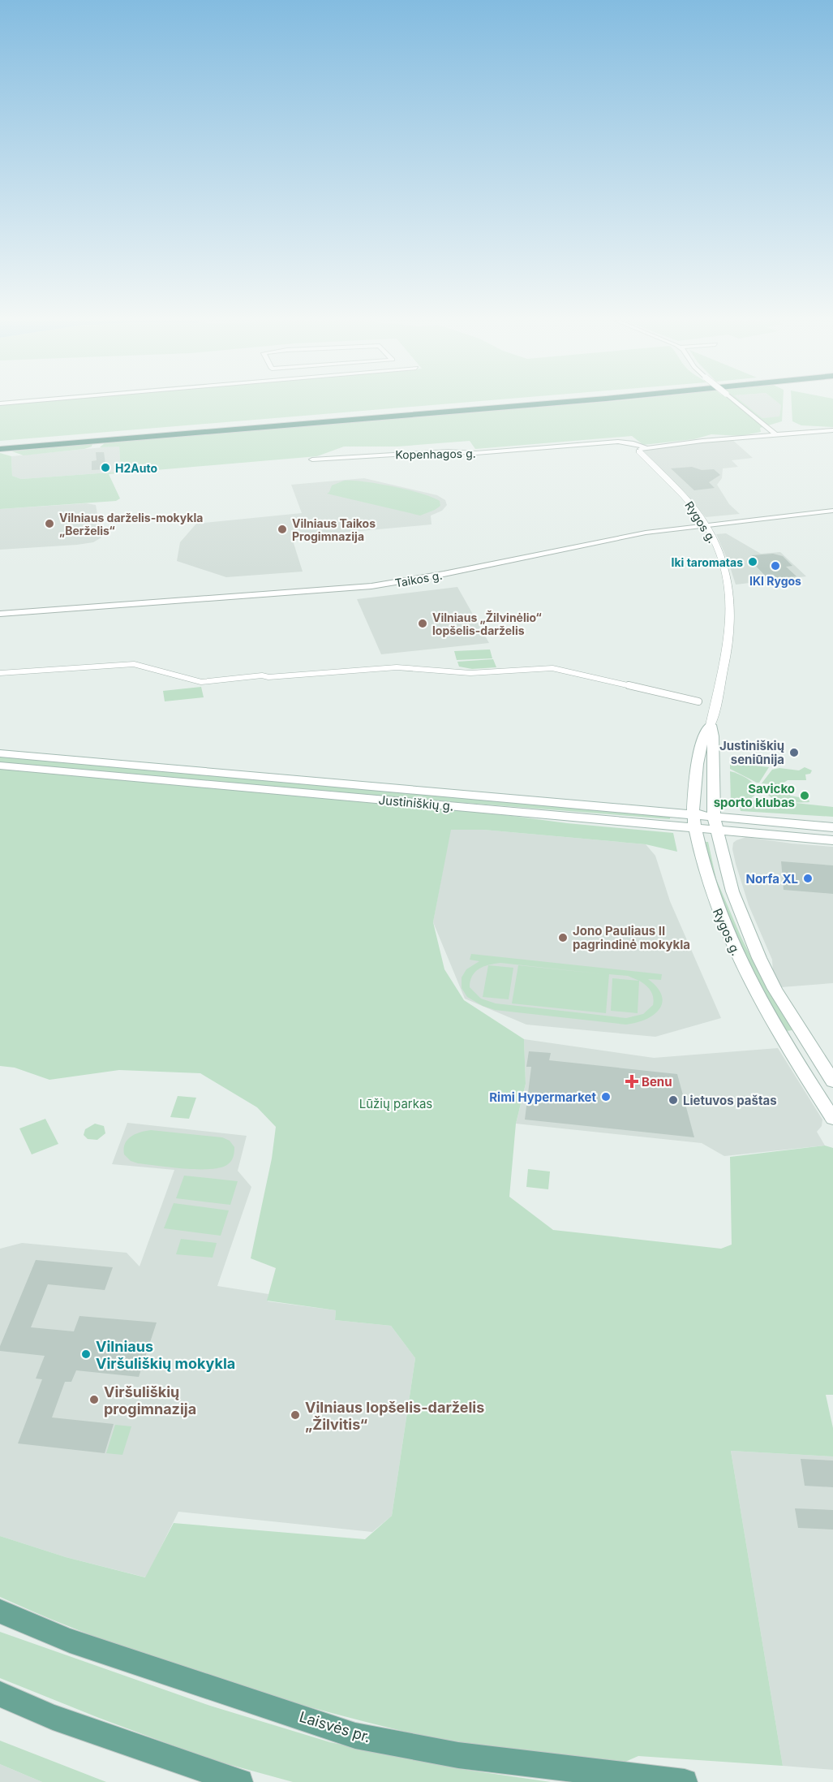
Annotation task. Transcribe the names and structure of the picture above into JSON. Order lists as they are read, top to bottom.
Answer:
{
  "streets": {
    "main road": ["Rygos g.", "Justiniškių g.", "Laisvės pr."],
    "street": ["Kopenhagos g.", "Taikos g."]
  },
  "crossings": [
    ["Kopenhagos g.", "Rygos g."],
    ["Rygos g.", "Taikos g."],
    ["Rygos g.", "Justiniškių g."]
  ],
  "parks": ["Lūžių parkas"],
  "places": {
    "other": [
      "H2Auto",
      "Vilniaus darželis-mokykla „Berželis“",
      "Vilniaus Taikos Progimnazija",
      "Iki taromatas",
      "IKI Rygos",
      "Vilniaus „Žilvinėlio“ lopšelis-darželis",
      "Justiniškių seniūnija",
      "Savicko sporto klubas",
      "Norfa XL",
      "Jono Pauliaus II pagrindinė mokykla",
      "Rimi Hypermarket",
      "Lietuvos paštas",
      "Vilniaus Viršuliškių mokykla",
      "Viršuliškių progimnazija",
      "Vilniaus lopšelis-darželis „Žilvitis“"
    ],
    "health": ["Benu"]
  }
}
